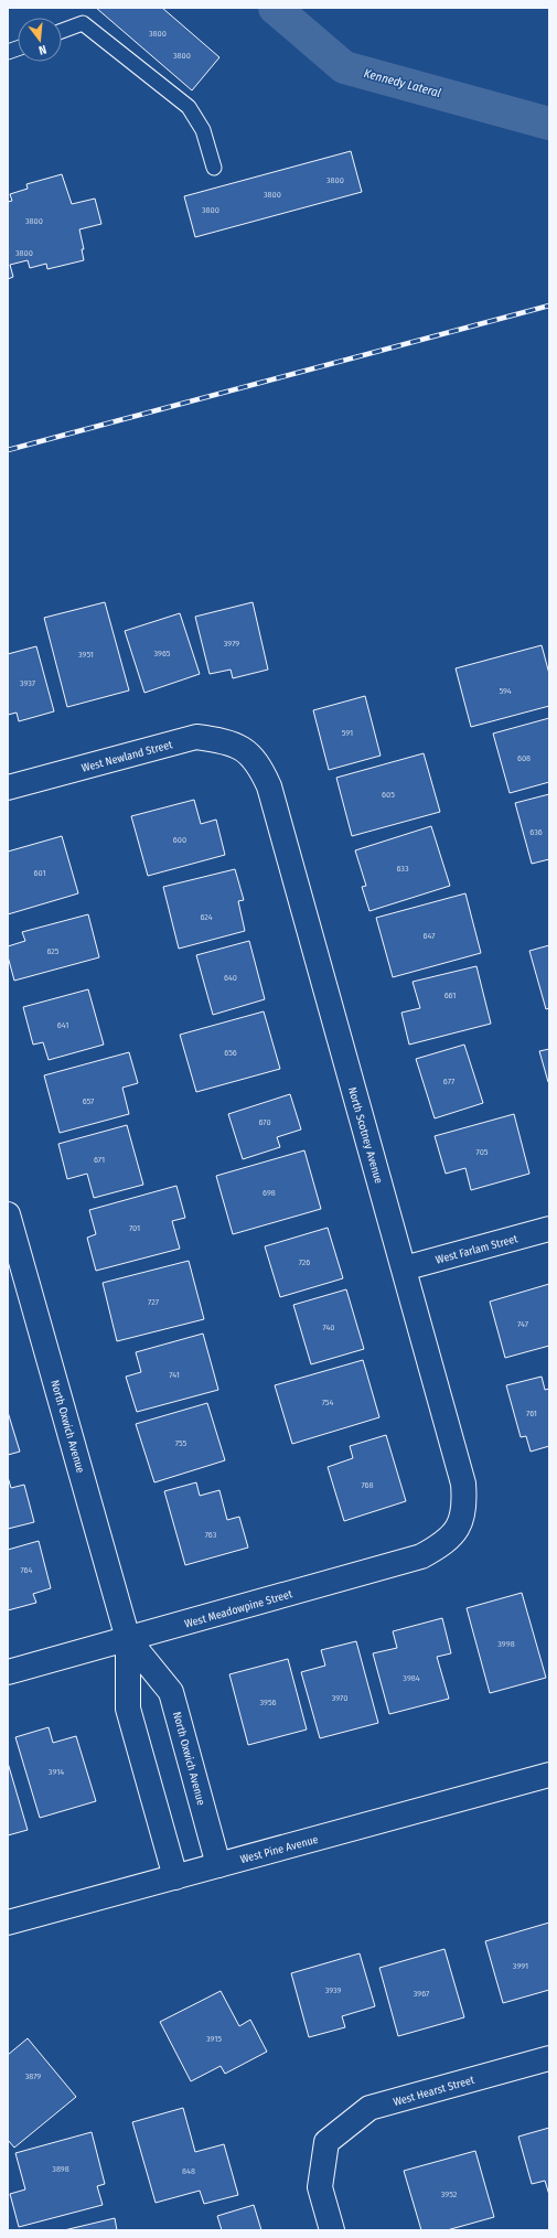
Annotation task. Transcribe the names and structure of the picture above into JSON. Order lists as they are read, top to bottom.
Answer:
{
  "streets": {
    "street": [
      "West Newland Street",
      "North Scotney Avenue",
      "West Farlam Street",
      "North Oxwich Avenue",
      "West Meadowpine Street",
      "West Pine Avenue",
      "West Hearst Street"
    ]
  },
  "crossings": [
    ["West Newland Street", "North Scotney Avenue"],
    ["North Scotney Avenue", "West Farlam Street"],
    ["North Scotney Avenue", "West Meadowpine Street"],
    ["North Oxwich Avenue", "West Meadowpine Street"],
    ["North Oxwich Avenue", "West Pine Avenue"]
  ],
  "water": ["Kennedy Lateral"],
  "house_numbers": [
    "3800",
    "3800",
    "3800",
    "3800",
    "3800",
    "3800",
    "3800",
    "3979",
    "3965",
    "3951",
    "3937",
    "594",
    "591",
    "608",
    "605",
    "636",
    "600",
    "633",
    "601",
    "624",
    "647",
    "625",
    "640",
    "661",
    "641",
    "656",
    "677",
    "657",
    "670",
    "705",
    "671",
    "698",
    "701",
    "726",
    "727",
    "747",
    "740",
    "741",
    "754",
    "761",
    "755",
    "768",
    "763",
    "764",
    "3998",
    "3984",
    "3970",
    "3956",
    "3914",
    "3991",
    "3939",
    "3967",
    "3915",
    "3879",
    "3898",
    "848",
    "3952"
  ],
  "north": "bottom"
}
